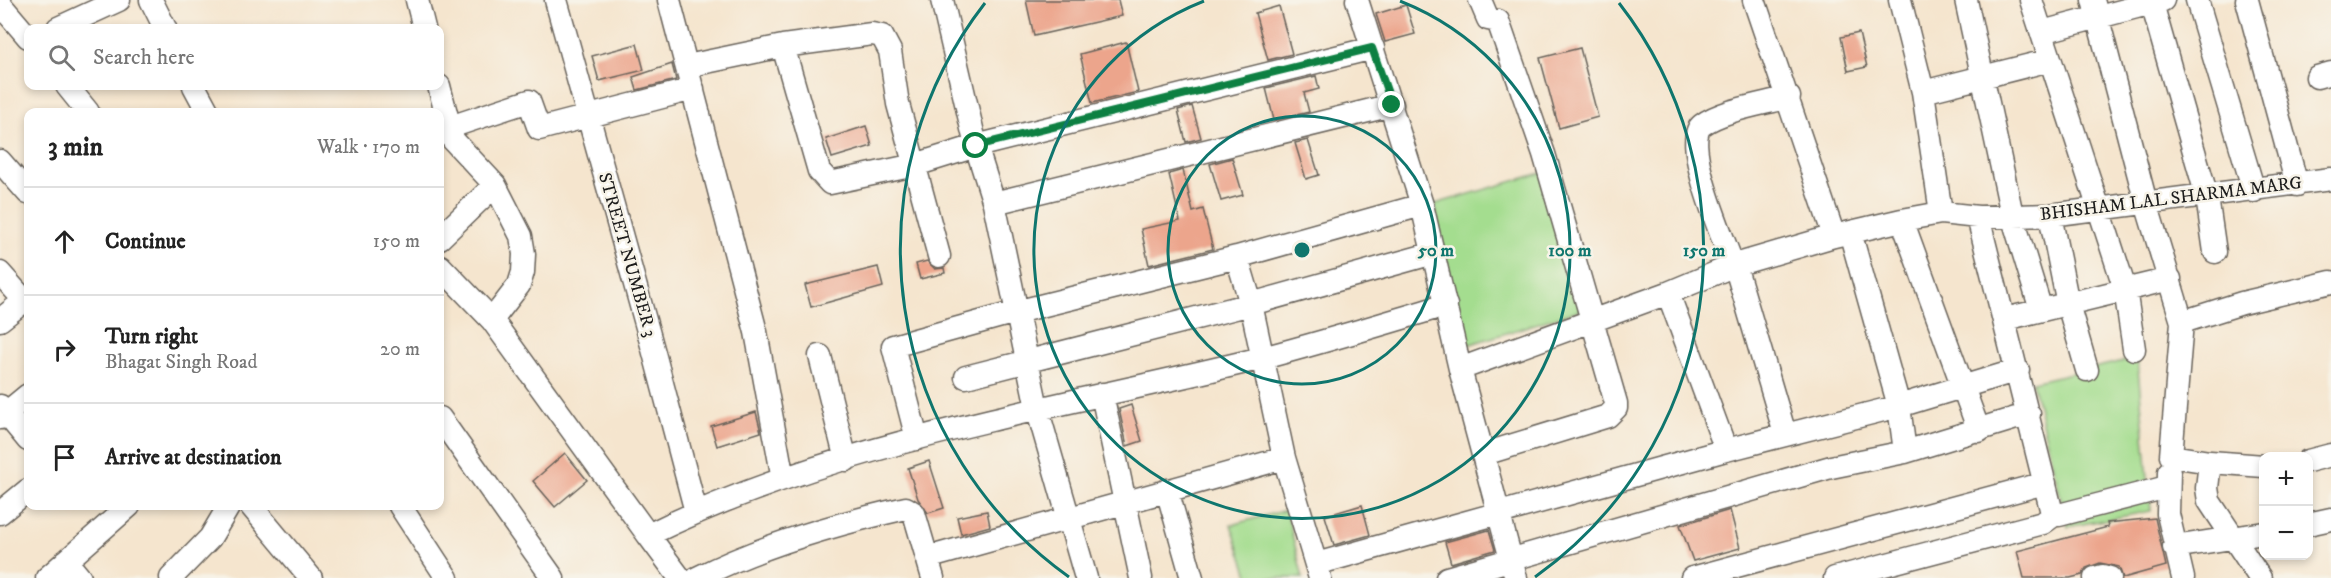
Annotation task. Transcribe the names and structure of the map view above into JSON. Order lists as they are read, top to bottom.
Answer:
{
  "streets": {
    "street": ["BHISHAM LAL SHARMA MARG", "STREET NUMBER 3"]
  },
  "page": {
    "search": "Search here",
    "heading": ["3 min", "Walk · 170 m"],
    "list": [
      ["Continue", "150 m"],
      ["Turn right", "Bhagat Singh Road", "20 m"],
      "Arrive at destination"
    ],
    "map_buttons": ["+", "−"]
  },
  "rings": ["50 m", "100 m", "150 m"]
}
